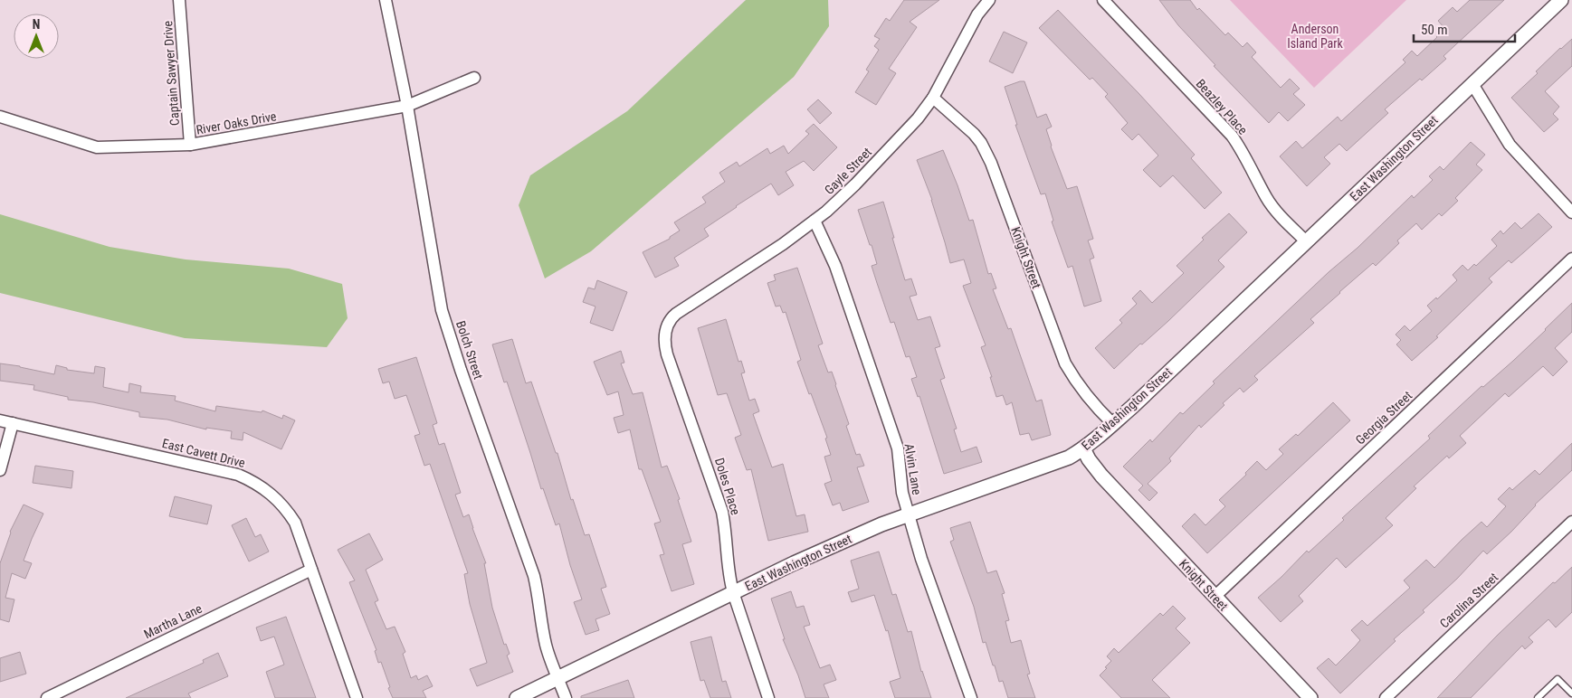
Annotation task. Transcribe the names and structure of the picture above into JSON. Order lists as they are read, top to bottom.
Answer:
{
  "streets": {
    "street": [
      "Captain Sawyer Drive",
      "Beazley Place",
      "River Oaks Drive",
      "East Washington Street",
      "Gayle Street",
      "Knight Street",
      "Bolch Street",
      "Georgia Street",
      "East Cavett Drive",
      "Alvin Lane",
      "Doles Place",
      "Carolina Street",
      "Martha Lane"
    ]
  },
  "crossings": [
    ["Captain Sawyer Drive", "River Oaks Drive"],
    ["Beazley Place", "East Washington Street"],
    ["River Oaks Drive", "Bolch Street"],
    ["East Washington Street", "Knight Street"],
    ["East Washington Street", "Bolch Street"],
    ["East Washington Street", "Alvin Lane"],
    ["East Washington Street", "Doles Place"],
    ["Gayle Street", "Knight Street"],
    ["Gayle Street", "Alvin Lane"],
    ["Gayle Street", "Doles Place"],
    ["Knight Street", "Georgia Street"],
    ["East Cavett Drive", "Martha Lane"]
  ],
  "parks": ["Anderson Island Park"],
  "scale_bar": "50 m",
  "north": "top"
}
